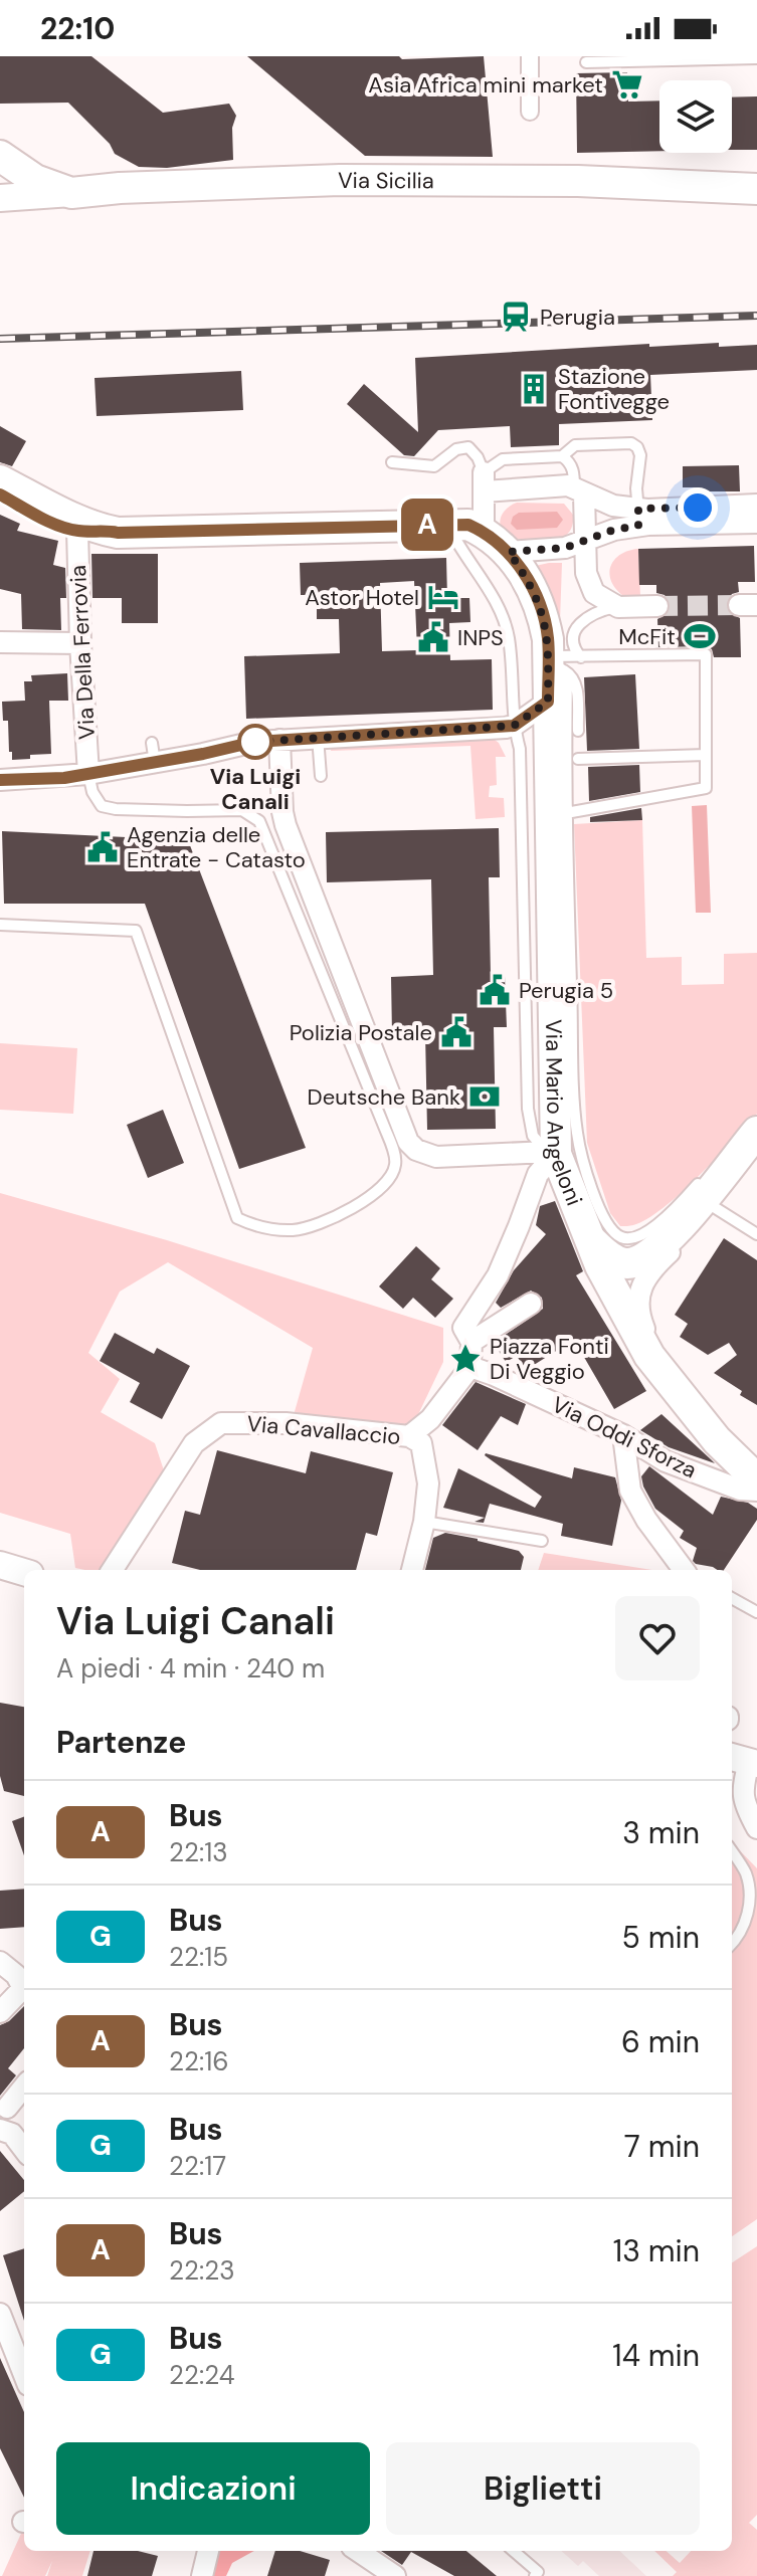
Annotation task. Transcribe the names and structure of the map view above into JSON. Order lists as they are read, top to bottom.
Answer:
{
  "streets": {
    "main road": ["Via Sicilia", "Via Mario Angeloni"],
    "street": ["Via Della Ferrovia", "Via Cavallaccio", "Via Oddi Sforza"]
  },
  "places": {
    "supermarket": ["Asia Africa mini market"],
    "station": ["Perugia"],
    "building": ["Stazione Fontivegge"],
    "hotel": ["Astor Hotel"],
    "sports": ["McFit"],
    "public building": [
      "INPS",
      "Agenzia delle Entrate - Catasto",
      "Perugia 5",
      "Polizia Postale"
    ],
    "other": ["Via Luigi Canali"],
    "bank": ["Deutsche Bank"],
    "place": ["Piazza Fonti Di Veggio"]
  },
  "lines": ["bus line A"],
  "page": {
    "status": "22:10",
    "on_map": "A",
    "heading": [
      ["Via Luigi Canali", "A piedi · 4 min · 240 m"],
      "Partenze"
    ],
    "list": [
      {
        "mark": "A",
        "name": "Bus",
        "note": "22:13",
        "value": "3 min"
      },
      {
        "mark": "G",
        "name": "Bus",
        "note": "22:15",
        "value": "5 min"
      },
      {
        "mark": "A",
        "name": "Bus",
        "note": "22:16",
        "value": "6 min"
      },
      {
        "mark": "G",
        "name": "Bus",
        "note": "22:17",
        "value": "7 min"
      },
      {
        "mark": "A",
        "name": "Bus",
        "note": "22:23",
        "value": "13 min"
      },
      {
        "mark": "G",
        "name": "Bus",
        "note": "22:24",
        "value": "14 min"
      }
    ],
    "buttons": ["Indicazioni", "Biglietti"]
  }
}
